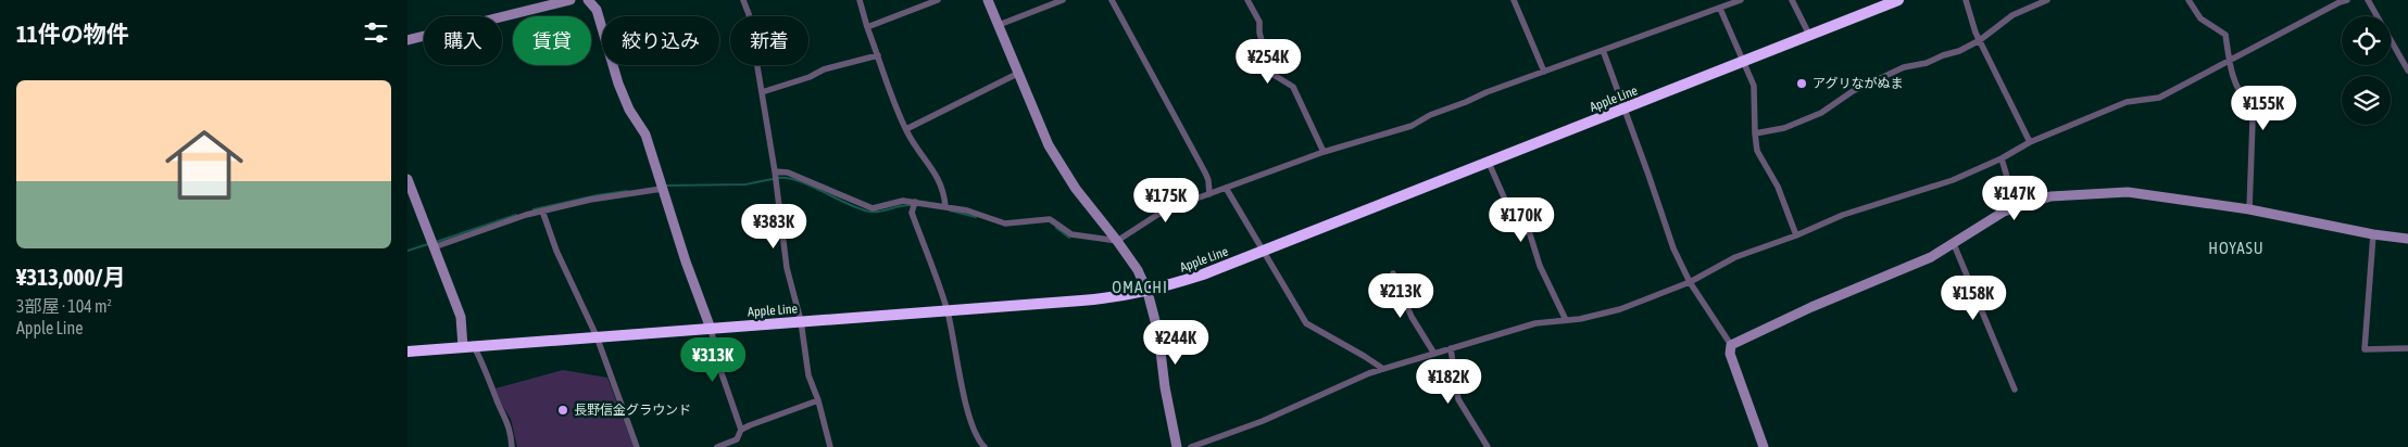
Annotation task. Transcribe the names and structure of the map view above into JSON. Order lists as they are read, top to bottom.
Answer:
{
  "streets": {
    "highway": ["Apple Line"]
  },
  "districts": ["HOYASU", "OMACHI"],
  "places": ["アグリながぬま", "長野信金グラウンド"],
  "page": {
    "heading": "11件の物件",
    "chip": [
      "購入",
      "賃貸",
      "絞り込み",
      "新着"
    ],
    "price": [
      "¥254K",
      "¥155K",
      "¥147K",
      "¥175K",
      "¥170K",
      "¥383K",
      "¥213K",
      "¥158K",
      "¥244K",
      "¥313K",
      "¥182K"
    ],
    "list": [
      {
        "name": "¥313,000/月",
        "note": "3部屋 · 104 m² · Apple Line"
      }
    ]
  }
}
